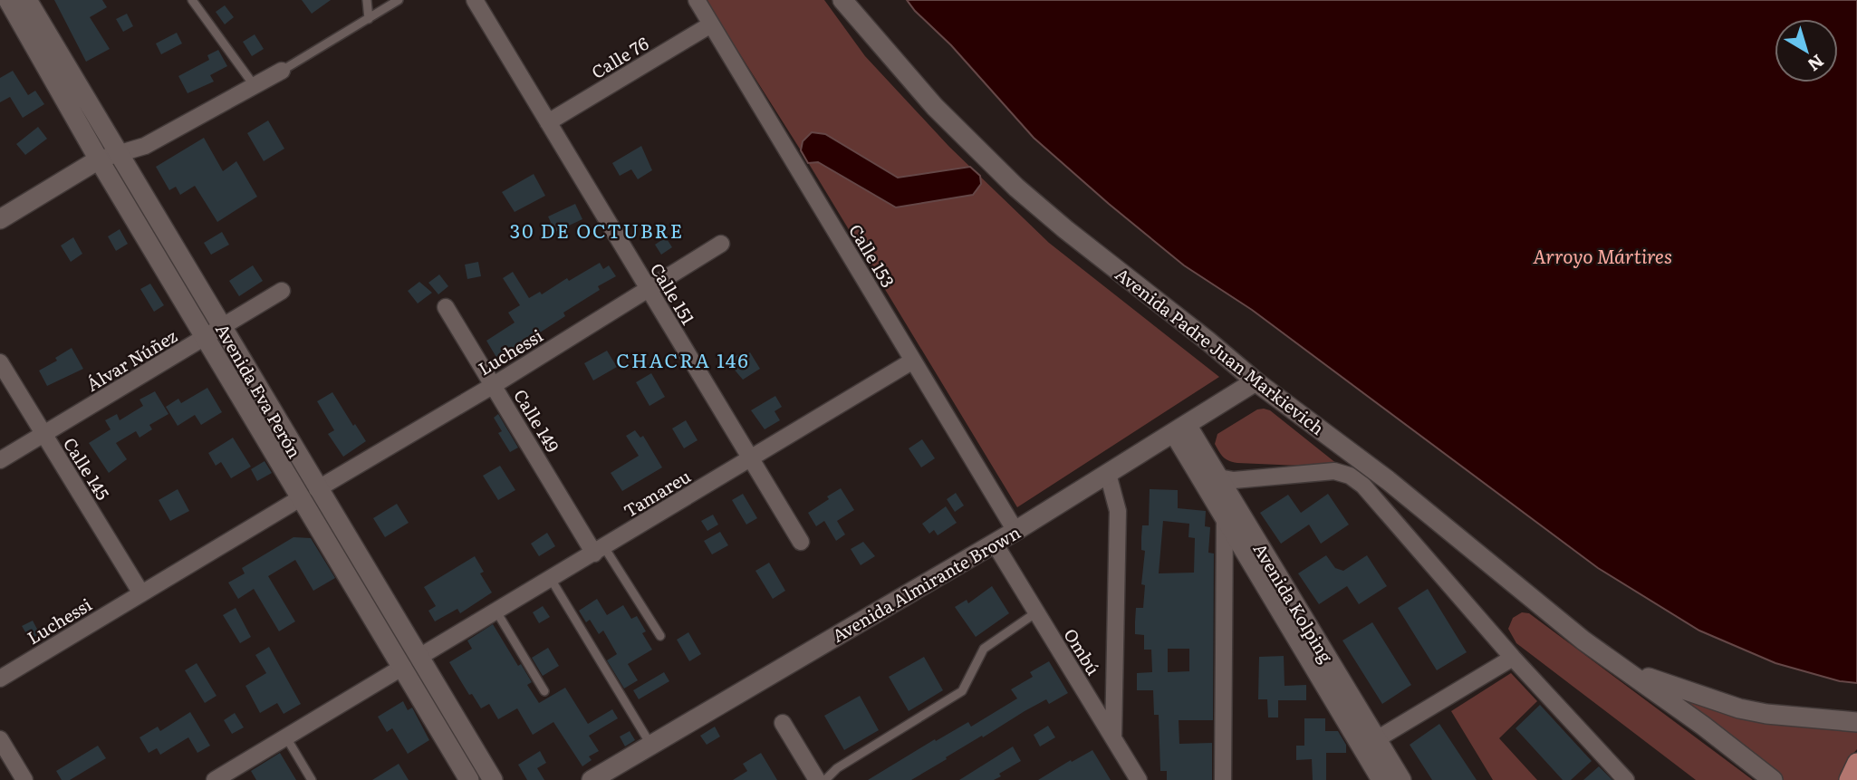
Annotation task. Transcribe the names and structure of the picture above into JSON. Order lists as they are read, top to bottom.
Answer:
{
  "streets": {
    "street": [
      "Calle 76",
      "Calle 153",
      "Calle 151",
      "Avenida Padre Juan Markievich",
      "Luchessi",
      "Álvar Núñez",
      "Avenida Eva Perón",
      "Calle 149",
      "Calle 145",
      "Tamareu",
      "Avenida Almirante Brown",
      "Avenida Kolping",
      "Ombú"
    ]
  },
  "crossings": [
    ["Calle 76", "Calle 153"],
    ["Calle 76", "Calle 151"],
    ["Calle 153", "Tamareu"],
    ["Calle 153", "Avenida Almirante Brown"],
    ["Calle 151", "Luchessi"],
    ["Calle 151", "Tamareu"],
    ["Avenida Padre Juan Markievich", "Avenida Almirante Brown"],
    ["Luchessi", "Avenida Eva Perón"],
    ["Luchessi", "Calle 149"],
    ["Luchessi", "Calle 145"],
    ["Álvar Núñez", "Avenida Eva Perón"],
    ["Álvar Núñez", "Calle 145"],
    ["Avenida Eva Perón", "Tamareu"],
    ["Calle 149", "Tamareu"],
    ["Avenida Almirante Brown", "Avenida Kolping"],
    ["Avenida Almirante Brown", "Ombú"]
  ],
  "districts": ["30 DE OCTUBRE", "CHACRA 146"],
  "water": ["Arroyo Mártires"],
  "north": "bottom right"
}
